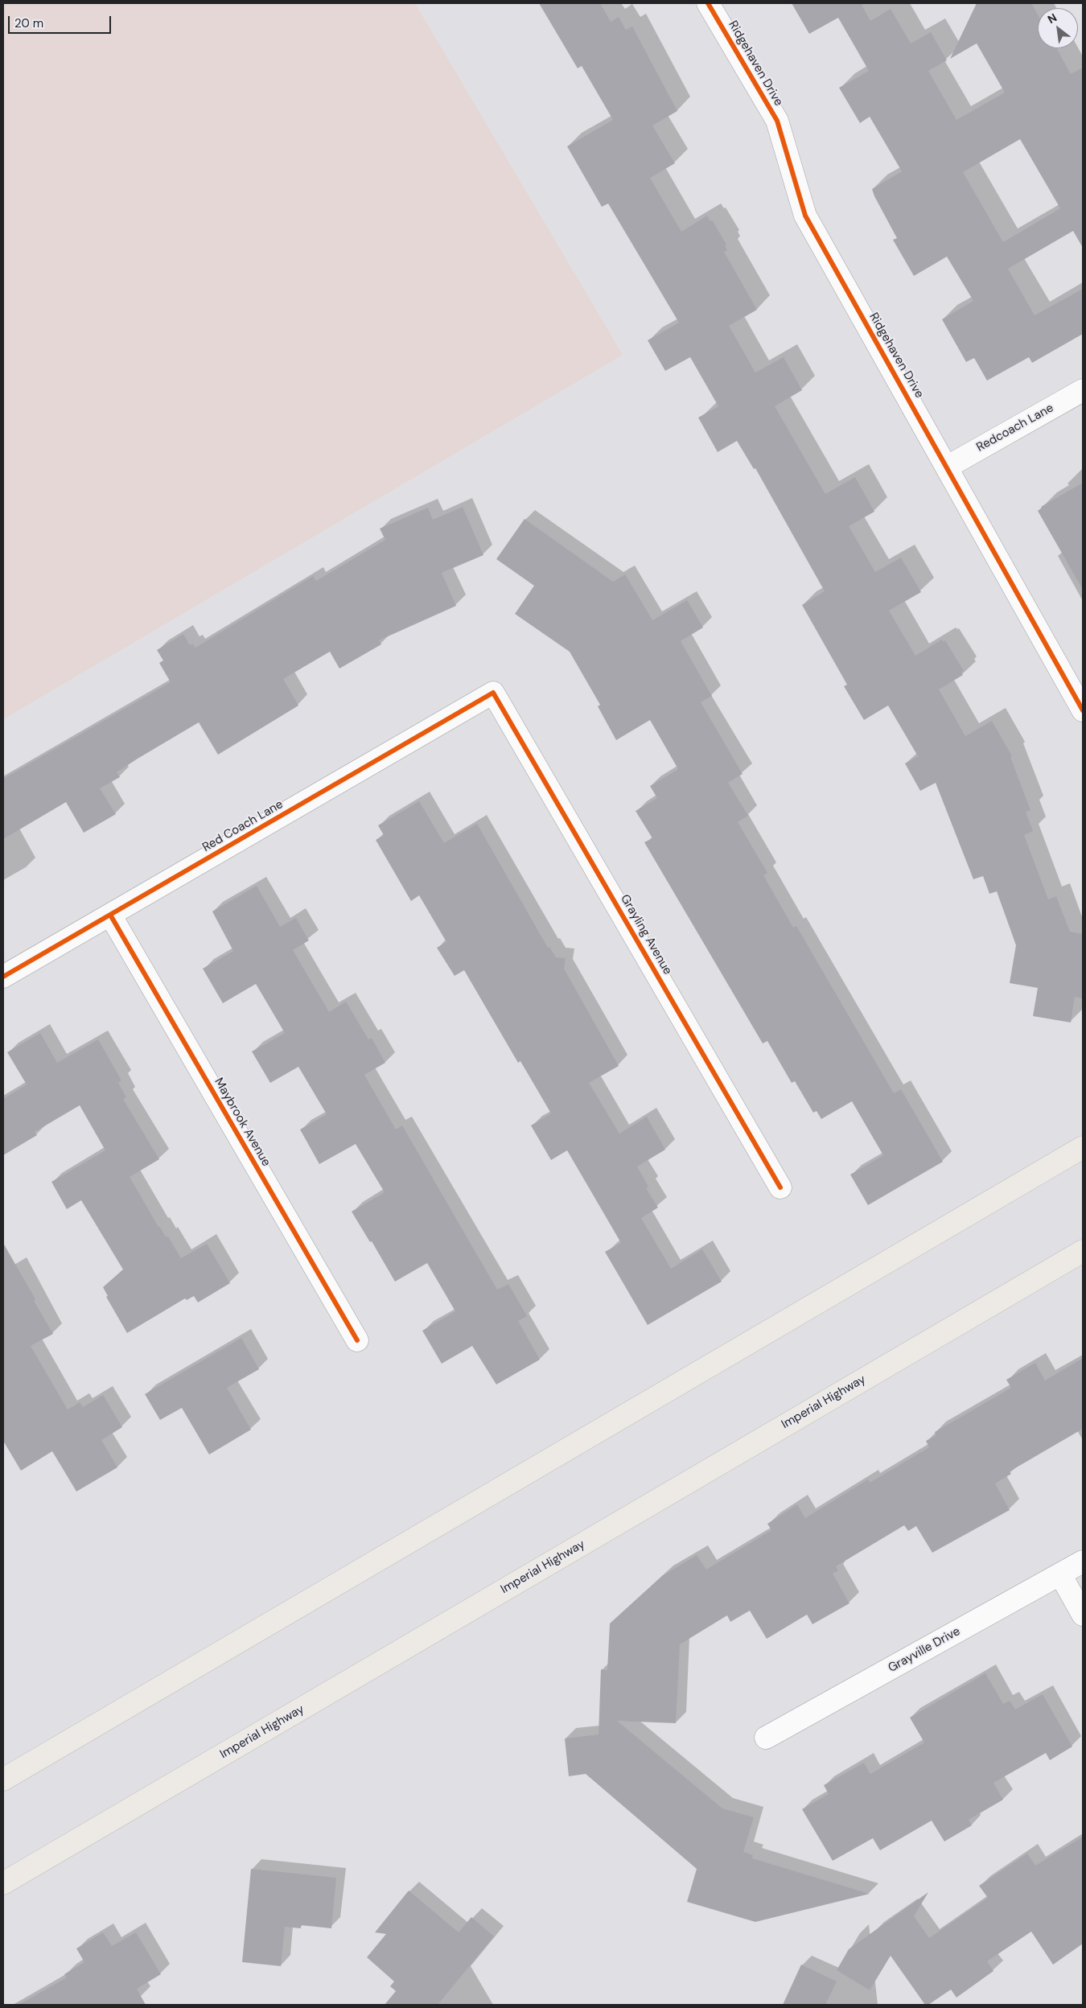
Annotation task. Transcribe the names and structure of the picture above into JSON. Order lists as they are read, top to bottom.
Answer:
{
  "streets": {
    "main road": ["Imperial Highway"],
    "street": [
      "Ridgehaven Drive",
      "Redcoach Lane",
      "Red Coach Lane",
      "Grayling Avenue",
      "Maybrook Avenue",
      "Grayville Drive"
    ]
  },
  "crossings": [
    ["Ridgehaven Drive", "Redcoach Lane"],
    ["Red Coach Lane", "Grayling Avenue"],
    ["Red Coach Lane", "Maybrook Avenue"]
  ],
  "scale_bar": "20 m",
  "north": "top left"
}
